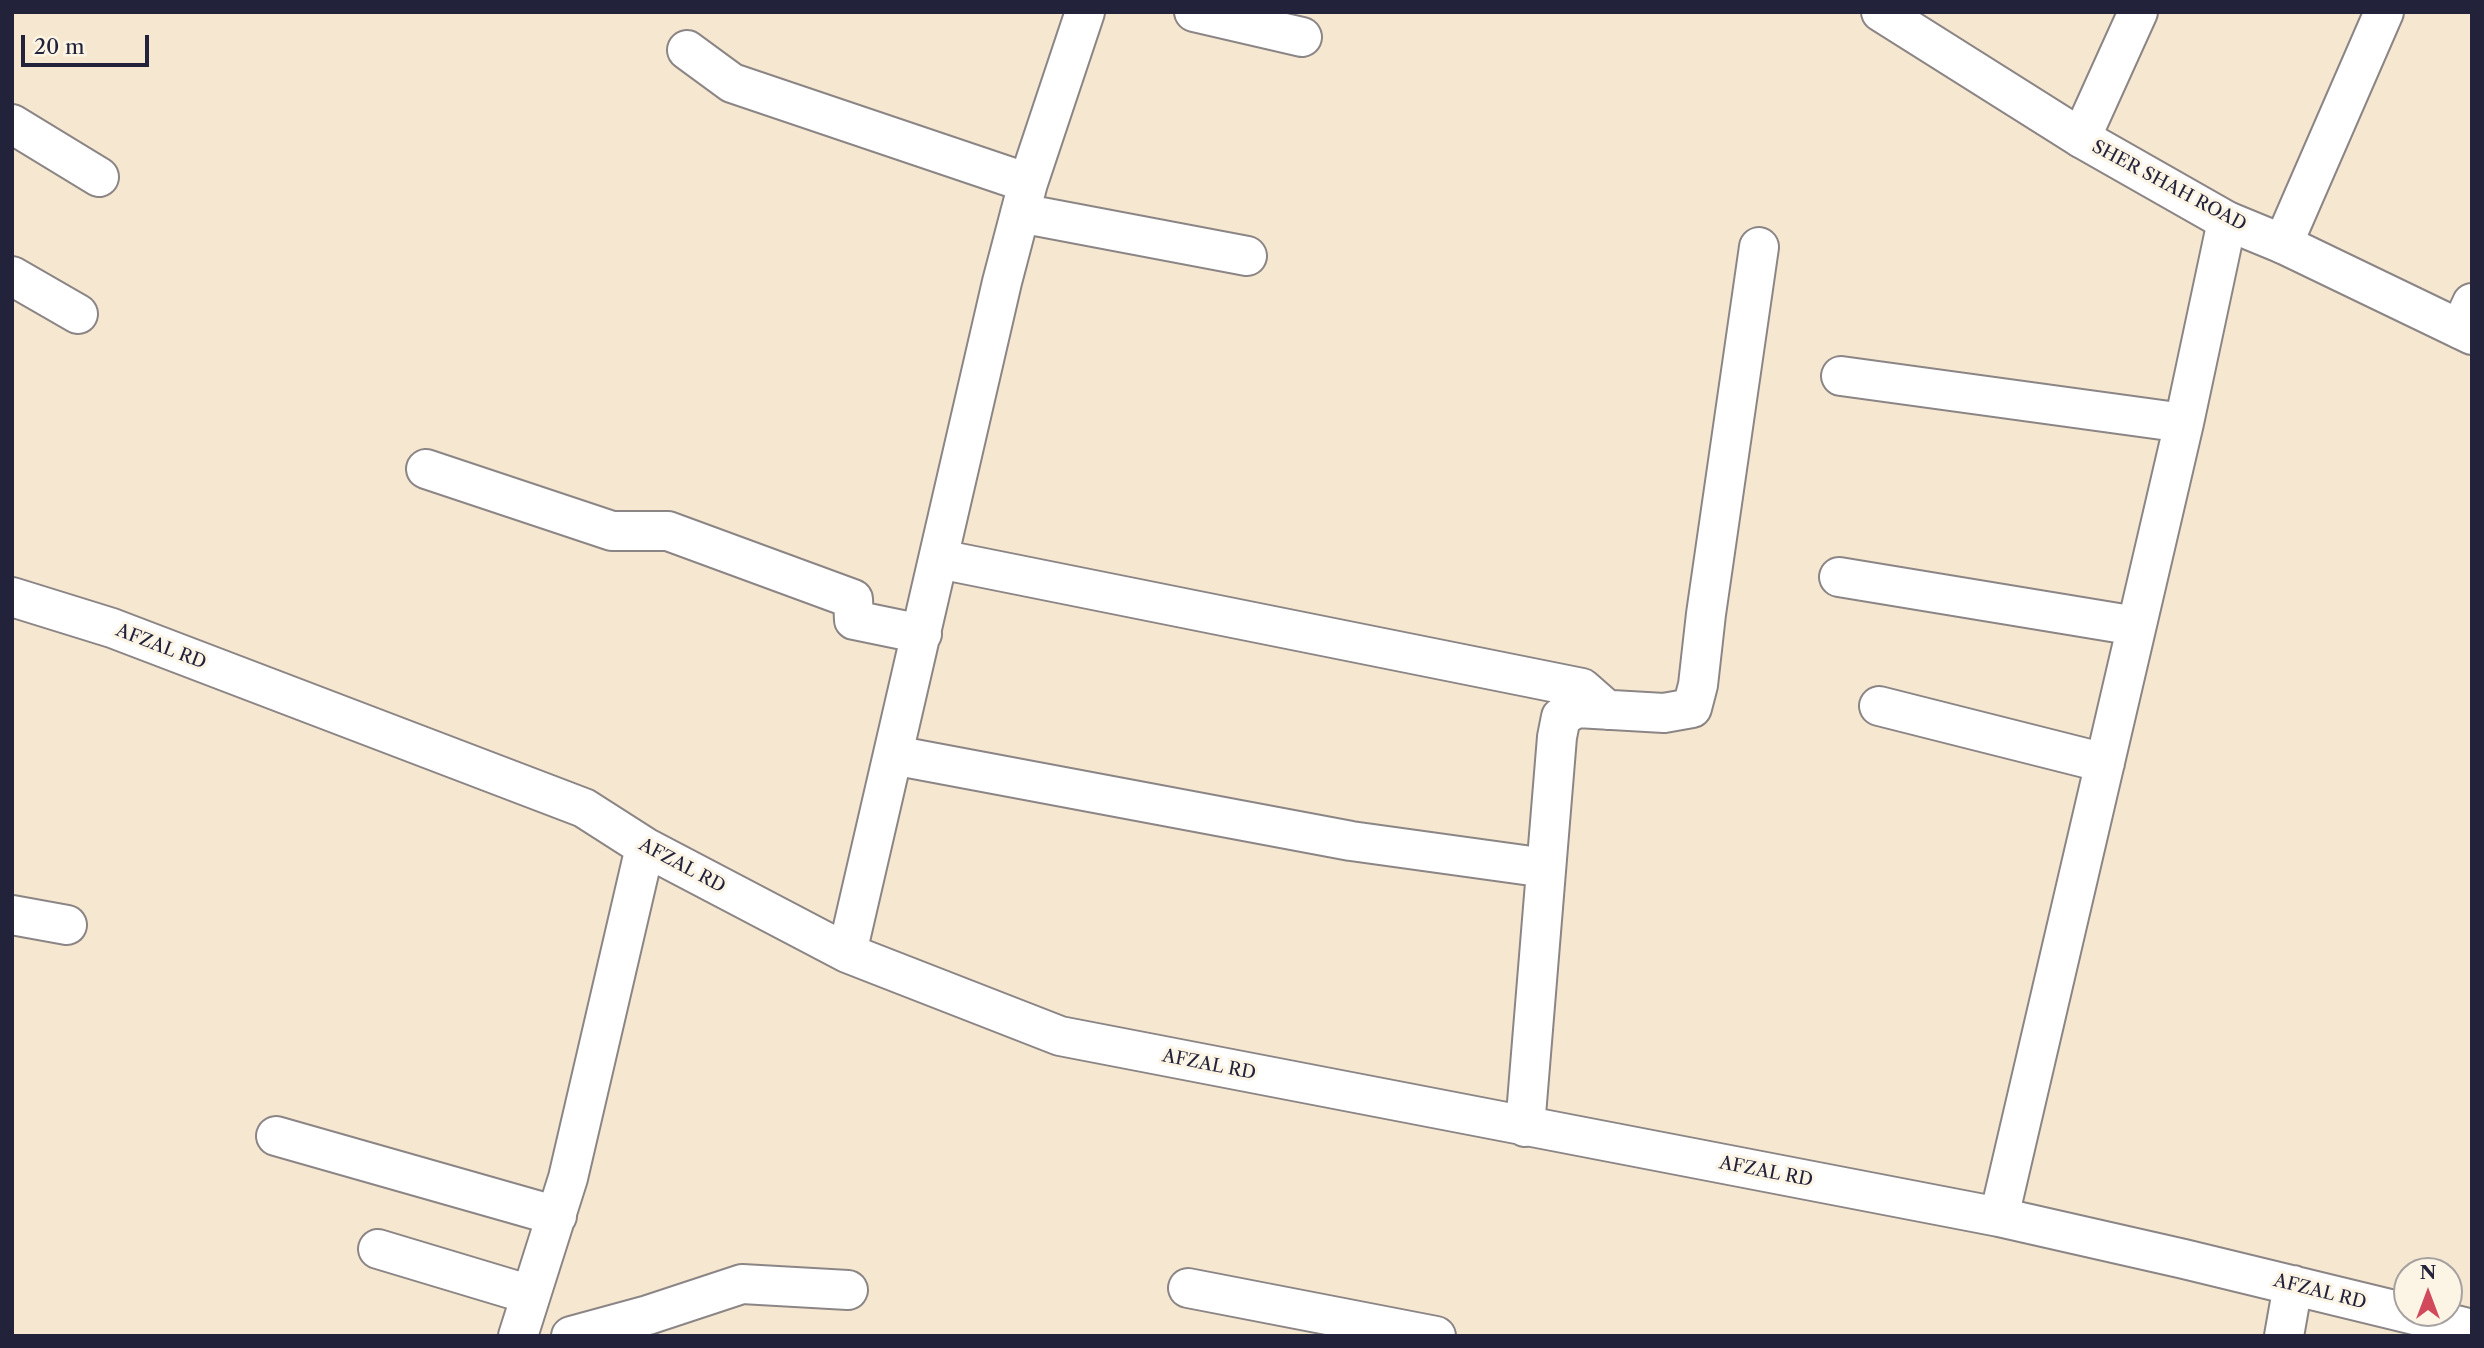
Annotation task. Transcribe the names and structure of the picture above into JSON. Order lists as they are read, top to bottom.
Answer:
{
  "streets": {
    "street": ["SHER SHAH ROAD", "AFZAL RD"]
  },
  "scale_bar": "20 m",
  "north": "top"
}
